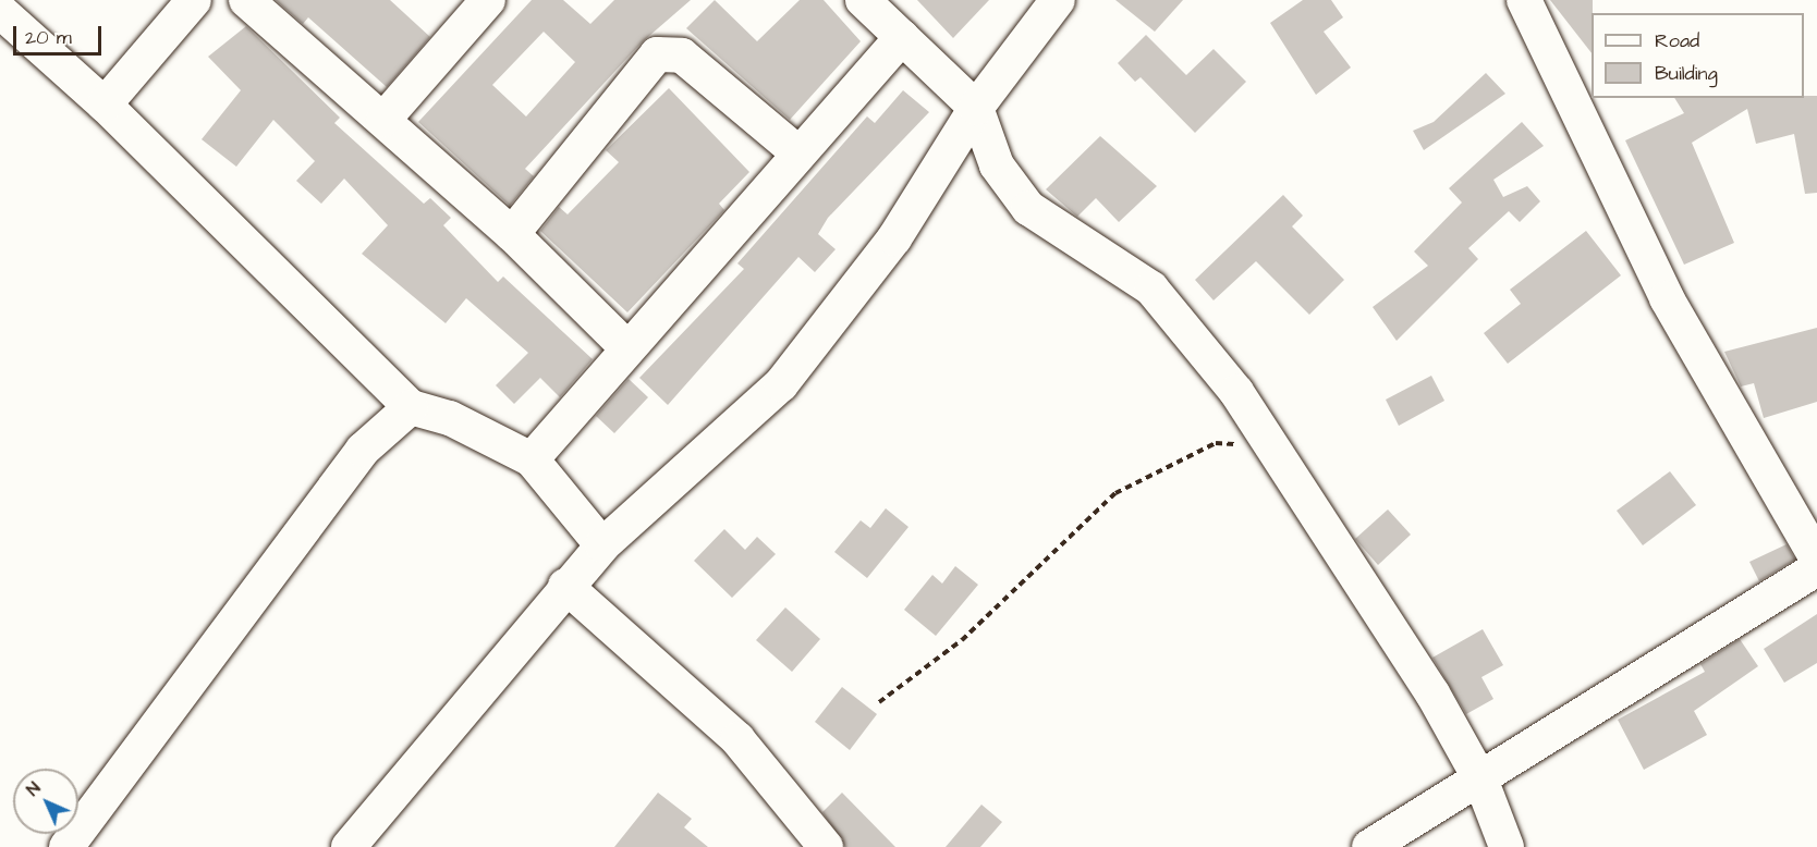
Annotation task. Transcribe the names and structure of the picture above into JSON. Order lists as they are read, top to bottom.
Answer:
{
  "legend": ["Road", "Building"],
  "scale_bar": "20 m",
  "north": "top left"
}
